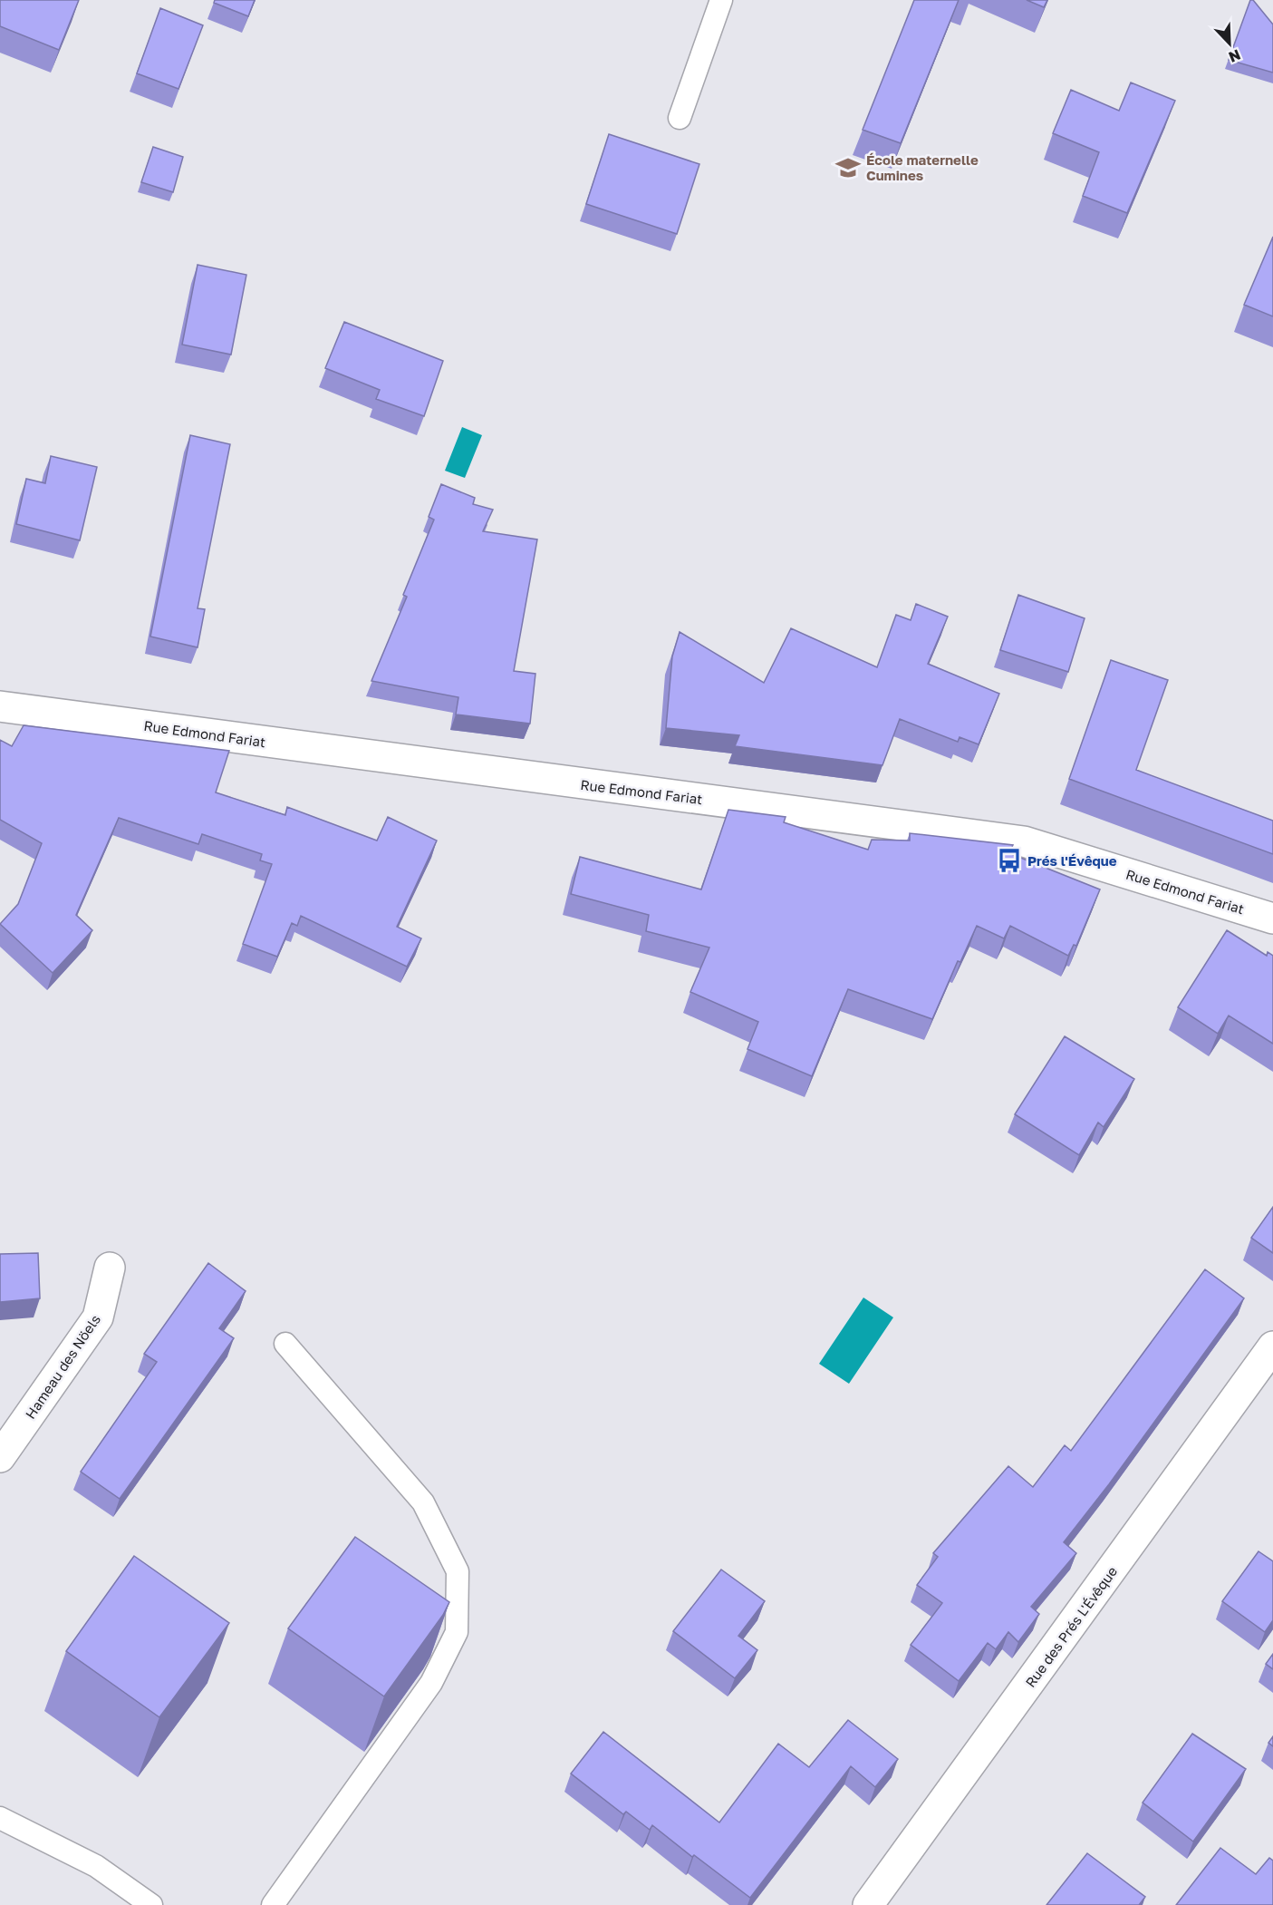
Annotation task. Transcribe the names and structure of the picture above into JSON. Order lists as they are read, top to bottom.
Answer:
{
  "streets": {
    "street": ["Rue Edmond Fariat", "Hameau des Nöels", "Rue des Prés L'Évêque"]
  },
  "places": {
    "school or university": ["École maternelle Cumines"],
    "bus stop": ["Prés l'Évêque"]
  },
  "north": "bottom right"
}
